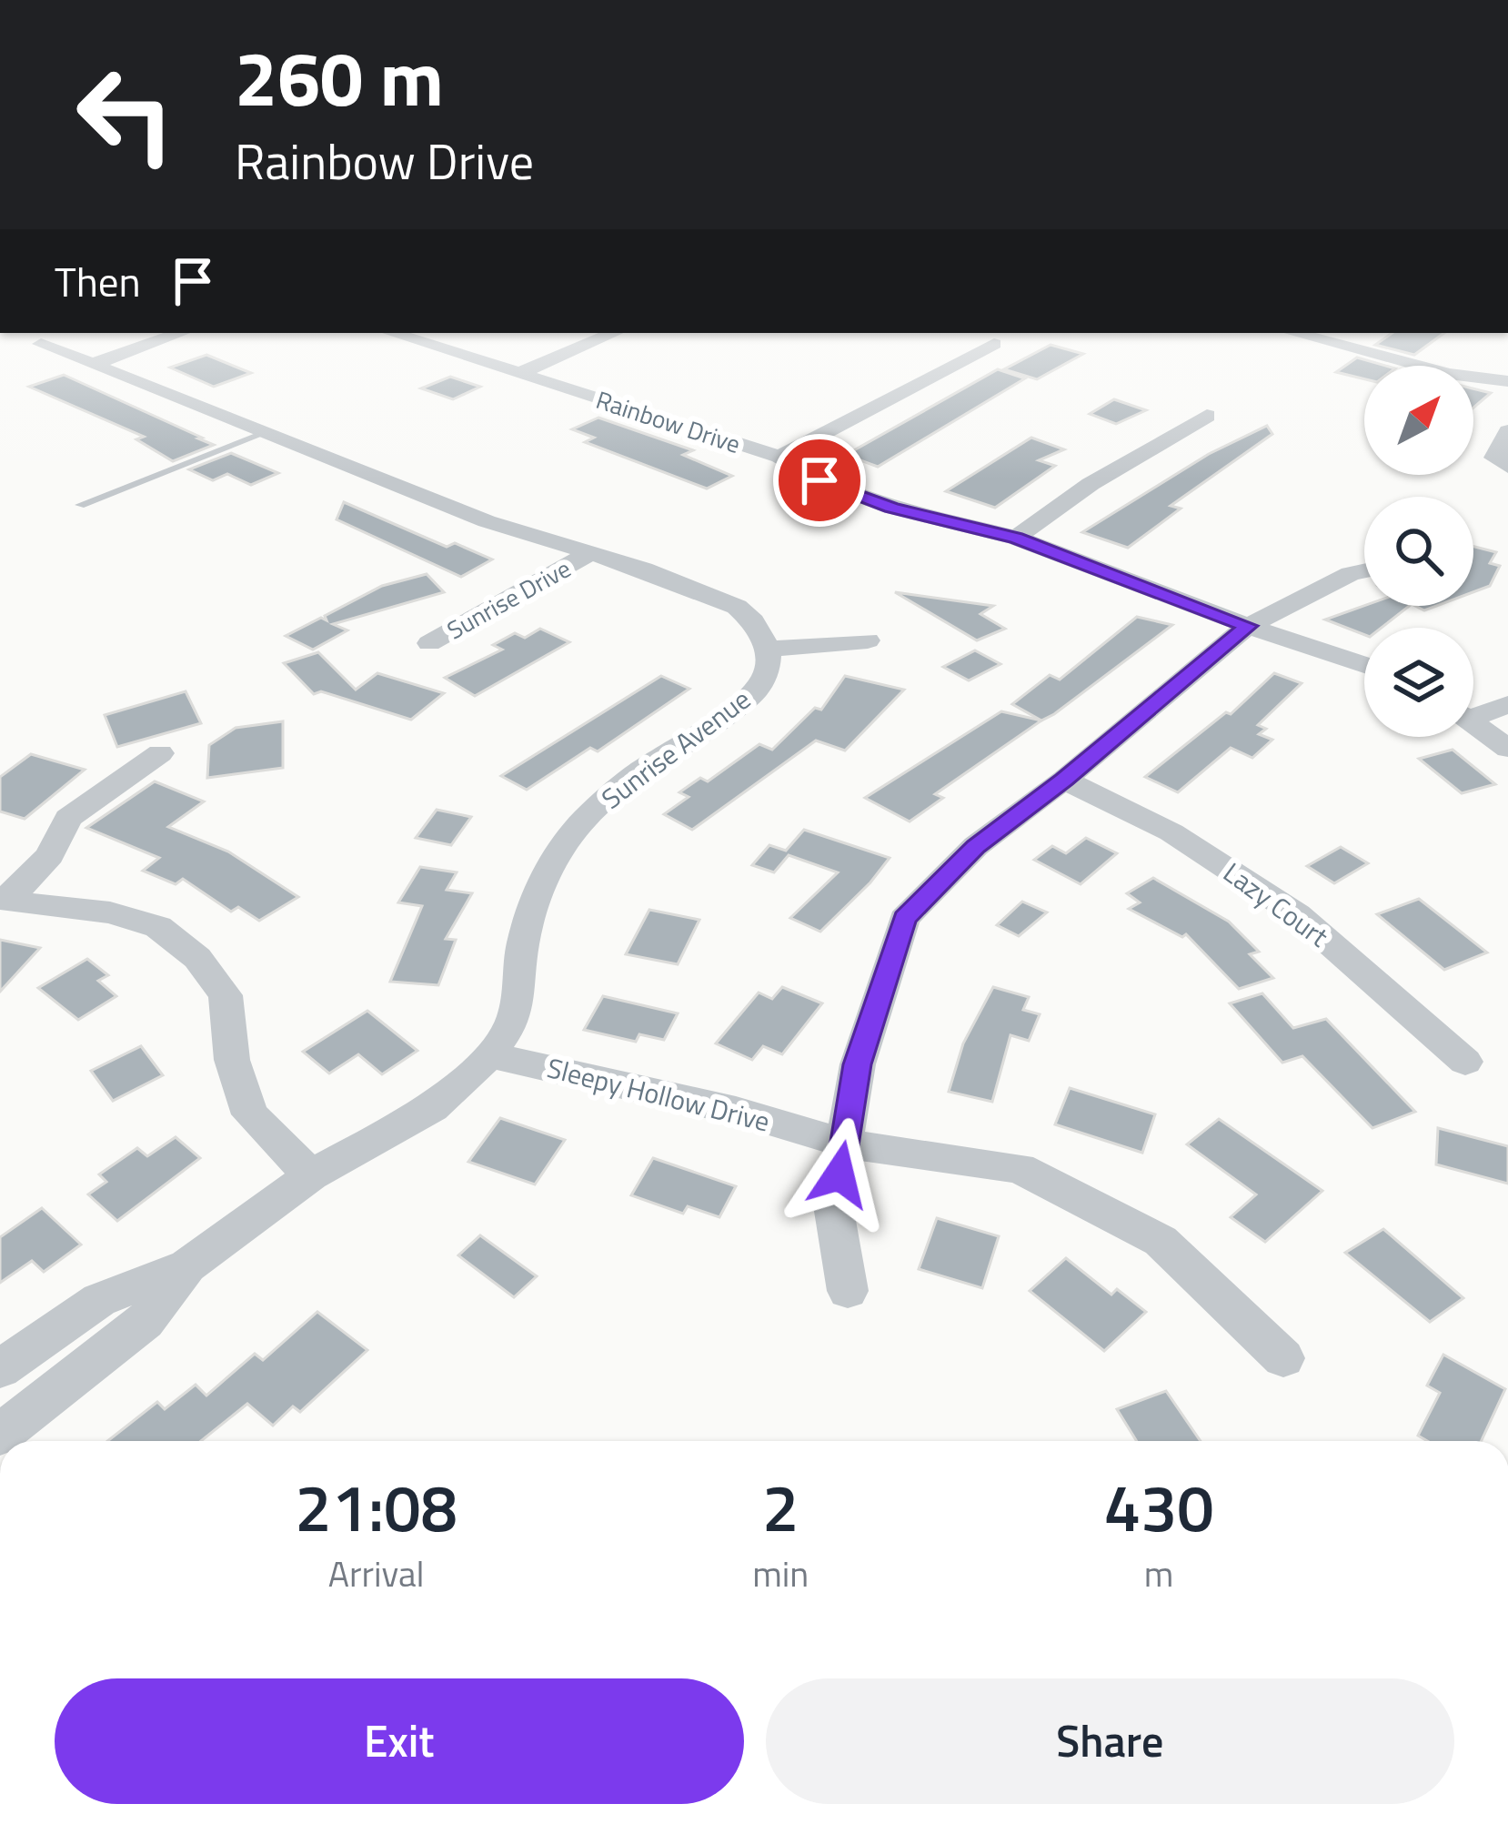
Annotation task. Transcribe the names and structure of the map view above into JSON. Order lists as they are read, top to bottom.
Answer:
{
  "streets": {
    "street": [
      "Rainbow Drive",
      "Sunrise Drive",
      "Sunrise Avenue",
      "Lazy Court",
      "Sleepy Hollow Drive"
    ]
  },
  "crossings": [
    ["Sunrise Avenue", "Sleepy Hollow Drive"]
  ],
  "north": "top right",
  "page": {
    "turn": ["260 m", "Rainbow Drive"],
    "then": "Then",
    "eta": [
      "21:08",
      "Arrival",
      "2",
      "min",
      "430",
      "m"
    ],
    "buttons": ["Exit", "Share"]
  }
}
